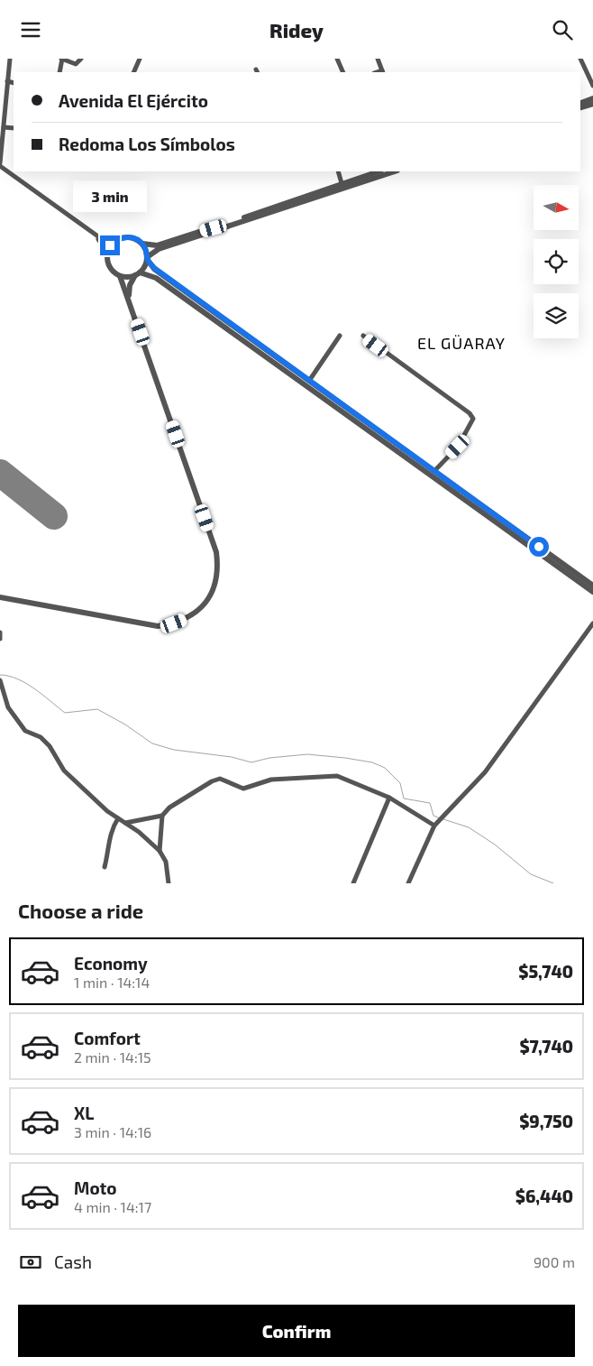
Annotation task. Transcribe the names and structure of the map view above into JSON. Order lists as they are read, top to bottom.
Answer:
{
  "districts": ["EL GÜARAY"],
  "north": "right",
  "page": {
    "header": "Ridey",
    "banner": ["Avenida El Ejército", "Redoma Los Símbolos"],
    "bubble": "3 min",
    "heading": "Choose a ride",
    "list": [
      {
        "name": "Economy",
        "note": "1 min · 14:14",
        "value": "$5,740"
      },
      {
        "name": "Comfort",
        "note": "2 min · 14:15",
        "value": "$7,740"
      },
      {
        "name": "XL",
        "note": "3 min · 14:16",
        "value": "$9,750"
      },
      {
        "name": "Moto",
        "note": "4 min · 14:17",
        "value": "$6,440"
      }
    ],
    "pay": ["Cash", "900 m"],
    "buttons": "Confirm"
  }
}
